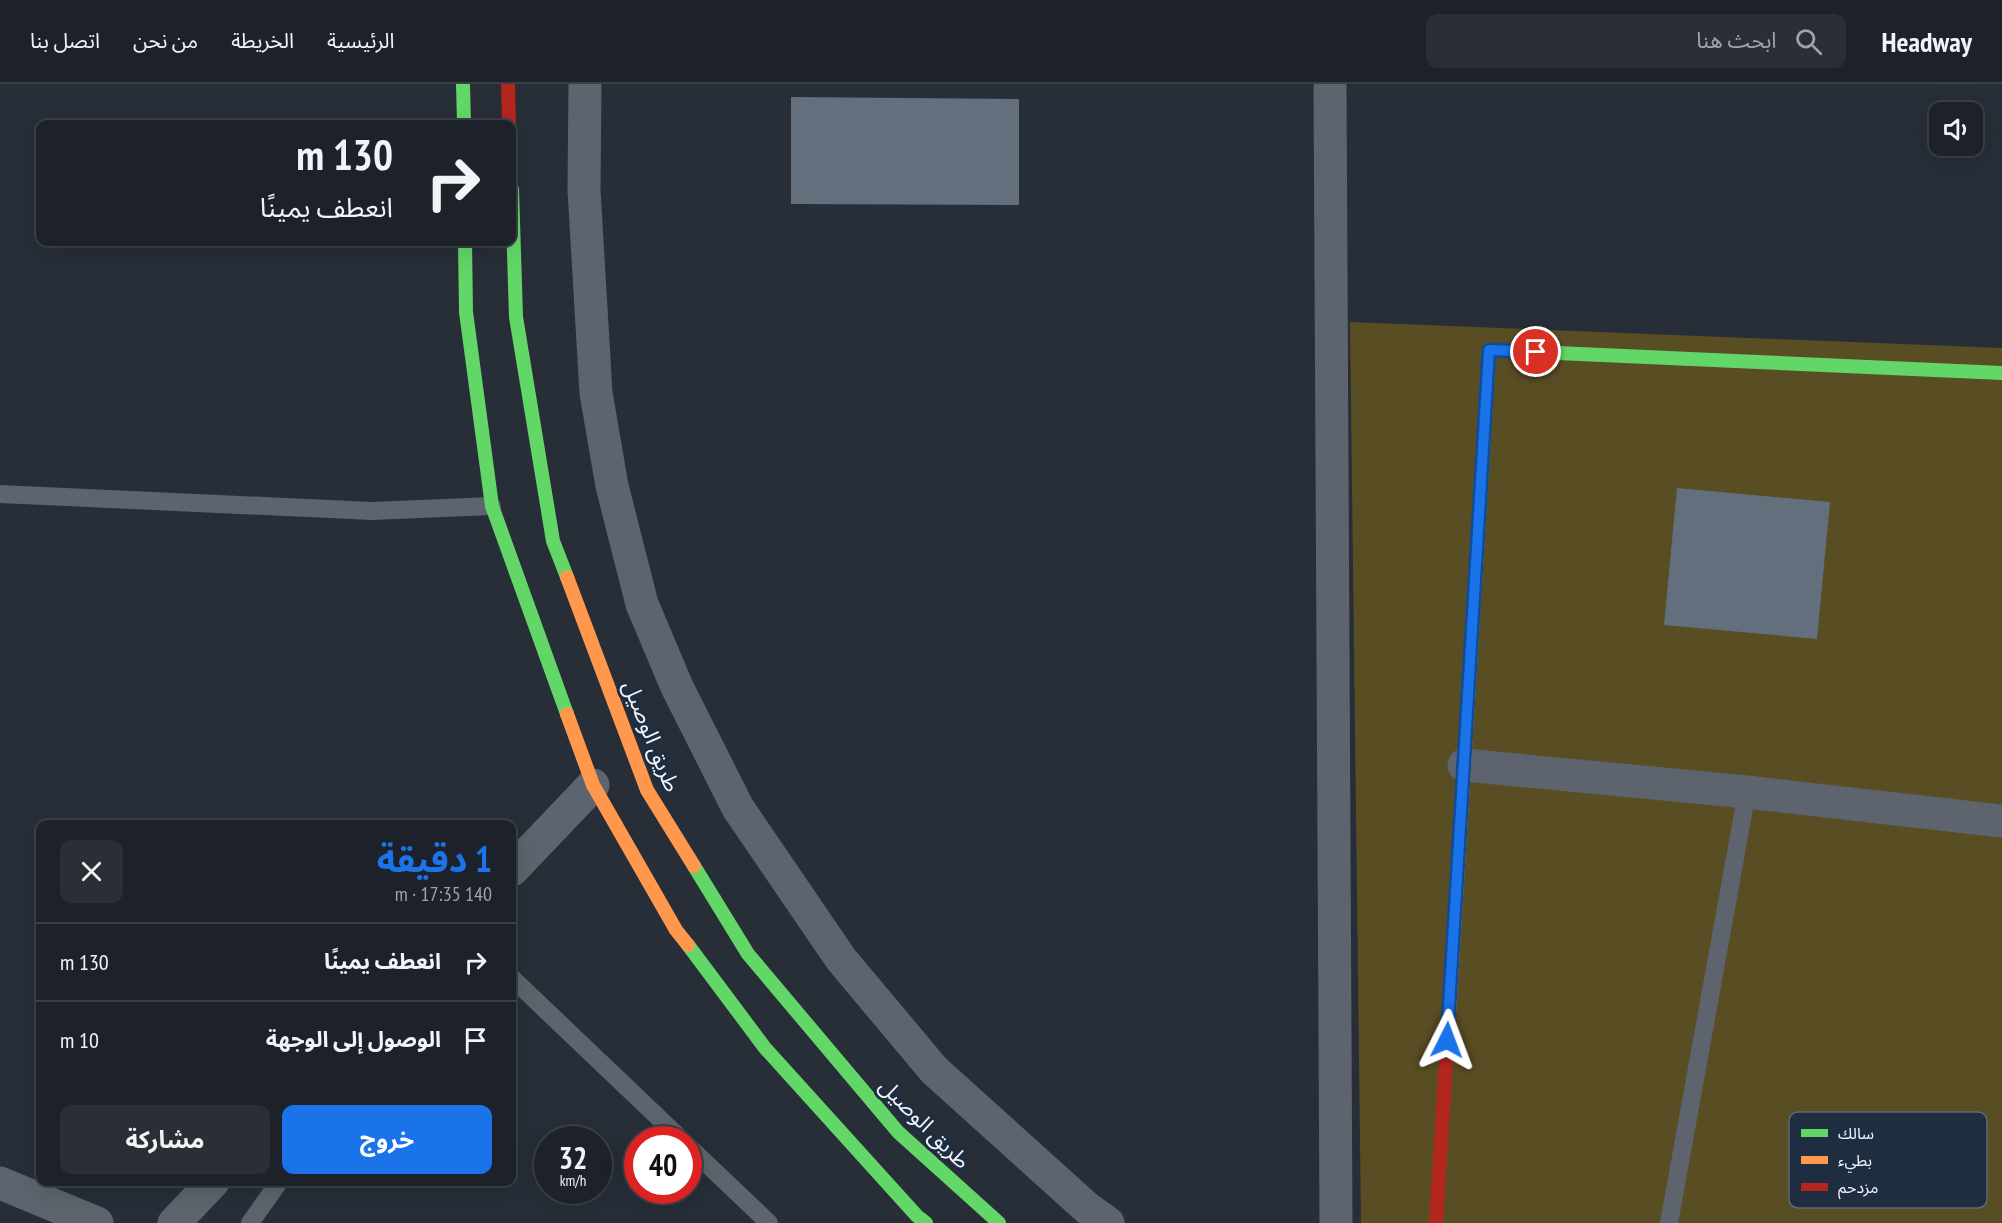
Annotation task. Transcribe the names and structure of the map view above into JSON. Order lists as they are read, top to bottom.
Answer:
{
  "streets": {
    "main road": ["طريق الوصيل"]
  },
  "legend": ["سالك", "بطيء", "مزدحم"],
  "page": {
    "header": "Headway",
    "search": "ابحث هنا",
    "nav": [
      "الرئيسية",
      "الخريطة",
      "من نحن",
      "اتصل بنا"
    ],
    "turn": ["130 m", "انعطف يمينًا"],
    "heading": ["1 دقيقة", "140 m · 17:35"],
    "list": [
      {
        "name": "انعطف يمينًا",
        "value": "130 m"
      },
      {
        "name": "الوصول إلى الوجهة",
        "value": "10 m"
      }
    ],
    "buttons": ["خروج", "مشاركة"],
    "speed": "32 km/h",
    "limit": "40"
  }
}
